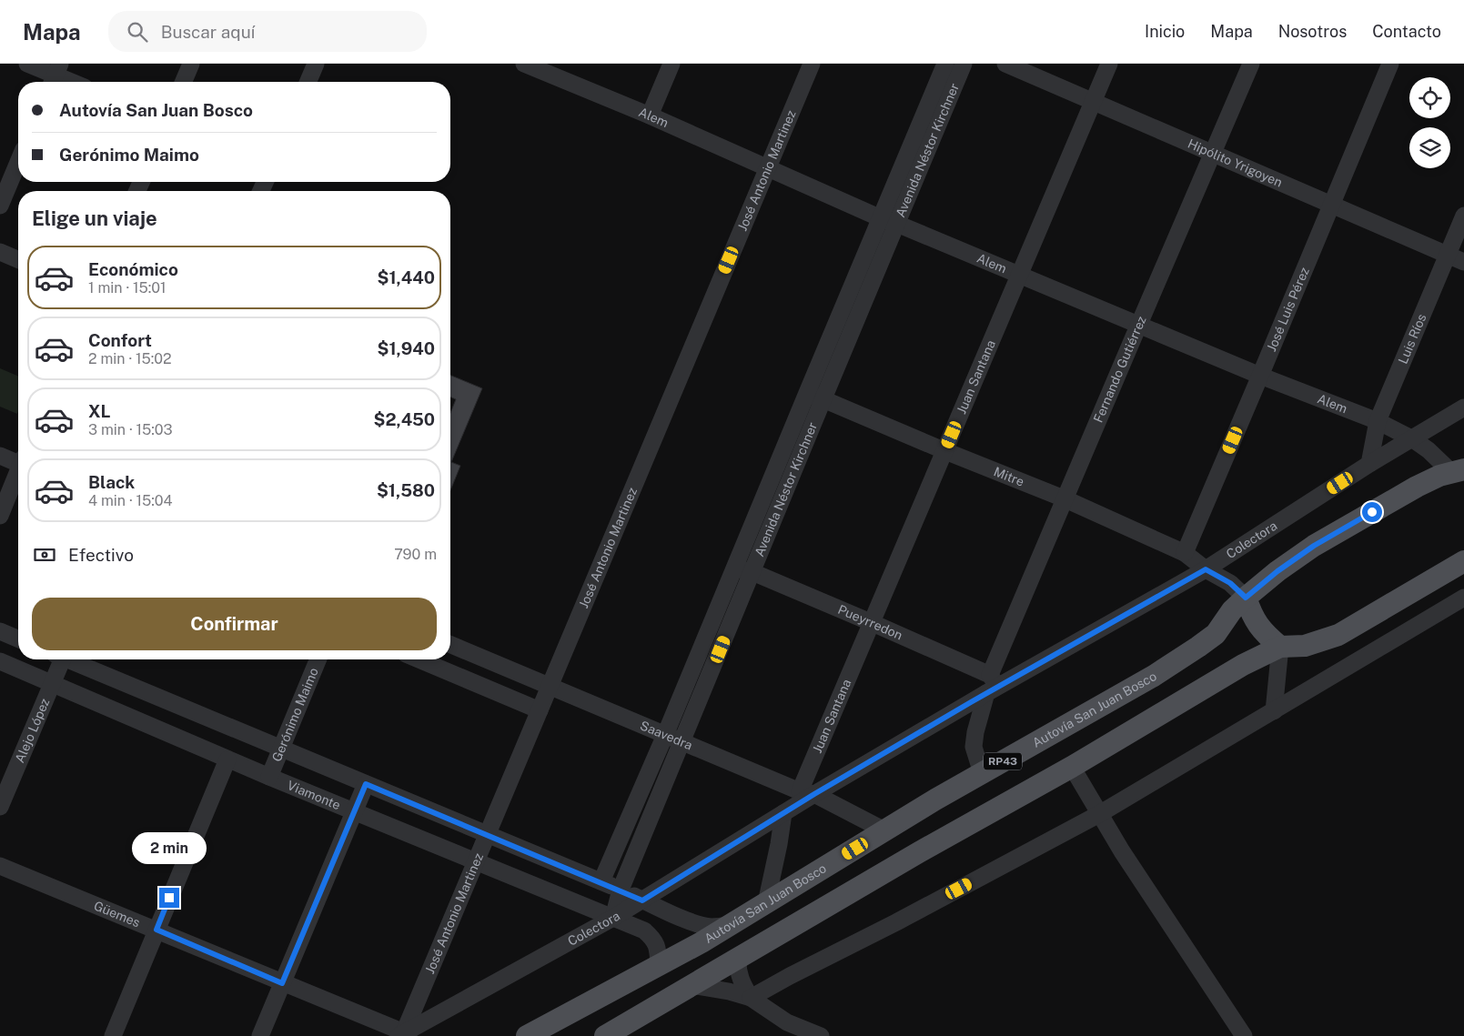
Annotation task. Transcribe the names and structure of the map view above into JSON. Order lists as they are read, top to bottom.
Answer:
{
  "streets": {
    "main road": ["Autovía San Juan Bosco", "RP43"],
    "street": [
      "Alem",
      "Avenida Néstor Kirchner",
      "Hipólito Yrigoyen",
      "José Antonio Martinez",
      "José Luis Pérez",
      "Luis Ríos",
      "Fernando Gutiérrez",
      "Juan Santana",
      "Mitre",
      "Colectora",
      "Pueyrredon",
      "Gerónimo Maimo",
      "Alejo López",
      "Saavedra",
      "Viamonte",
      "Güemes"
    ]
  },
  "crossings": [
    ["Alem", "Avenida Néstor Kirchner"],
    ["Alem", "José Antonio Martinez"],
    ["Alem", "José Luis Pérez"],
    ["Alem", "Luis Ríos"],
    ["Alem", "Fernando Gutiérrez"],
    ["Alem", "Juan Santana"],
    ["Alem", "Colectora"],
    ["Alem", "Autovía San Juan Bosco"],
    ["Avenida Néstor Kirchner", "Mitre"],
    ["Avenida Néstor Kirchner", "Colectora"],
    ["Avenida Néstor Kirchner", "Pueyrredon"],
    ["Avenida Néstor Kirchner", "Saavedra"],
    ["Avenida Néstor Kirchner", "Viamonte"],
    ["Hipólito Yrigoyen", "José Luis Pérez"],
    ["Hipólito Yrigoyen", "Luis Ríos"],
    ["Hipólito Yrigoyen", "Fernando Gutiérrez"],
    ["Hipólito Yrigoyen", "Juan Santana"],
    ["José Antonio Martinez", "Colectora"],
    ["José Antonio Martinez", "Saavedra"],
    ["José Antonio Martinez", "Viamonte"],
    ["José Antonio Martinez", "Güemes"],
    ["José Luis Pérez", "Mitre"],
    ["Luis Ríos", "Colectora"],
    ["Fernando Gutiérrez", "Mitre"],
    ["Fernando Gutiérrez", "Colectora"],
    ["Fernando Gutiérrez", "Pueyrredon"],
    ["Fernando Gutiérrez", "Autovía San Juan Bosco"],
    ["Juan Santana", "Mitre"],
    ["Juan Santana", "Colectora"],
    ["Juan Santana", "Pueyrredon"],
    ["Juan Santana", "Saavedra"],
    ["Mitre", "Colectora"],
    ["Mitre", "Autovía San Juan Bosco"],
    ["Colectora", "Pueyrredon"],
    ["Colectora", "Saavedra"],
    ["Colectora", "Viamonte"],
    ["Colectora", "Güemes"],
    ["Autovía San Juan Bosco", "Saavedra"],
    ["Autovía San Juan Bosco", "Viamonte"],
    ["Gerónimo Maimo", "Viamonte"],
    ["Alejo López", "Viamonte"]
  ],
  "page": {
    "header": "Mapa",
    "search": "Buscar aquí",
    "nav": [
      "Inicio",
      "Mapa",
      "Nosotros",
      "Contacto"
    ],
    "banner": ["Autovía San Juan Bosco", "Gerónimo Maimo"],
    "heading": "Elige un viaje",
    "list": [
      {
        "name": "Económico",
        "note": "1 min · 15:01",
        "value": "$1,440"
      },
      {
        "name": "Confort",
        "note": "2 min · 15:02",
        "value": "$1,940"
      },
      {
        "name": "XL",
        "note": "3 min · 15:03",
        "value": "$2,450"
      },
      {
        "name": "Black",
        "note": "4 min · 15:04",
        "value": "$1,580"
      }
    ],
    "pay": ["Efectivo", "790 m"],
    "buttons": "Confirmar",
    "bubble": "2 min"
  }
}
